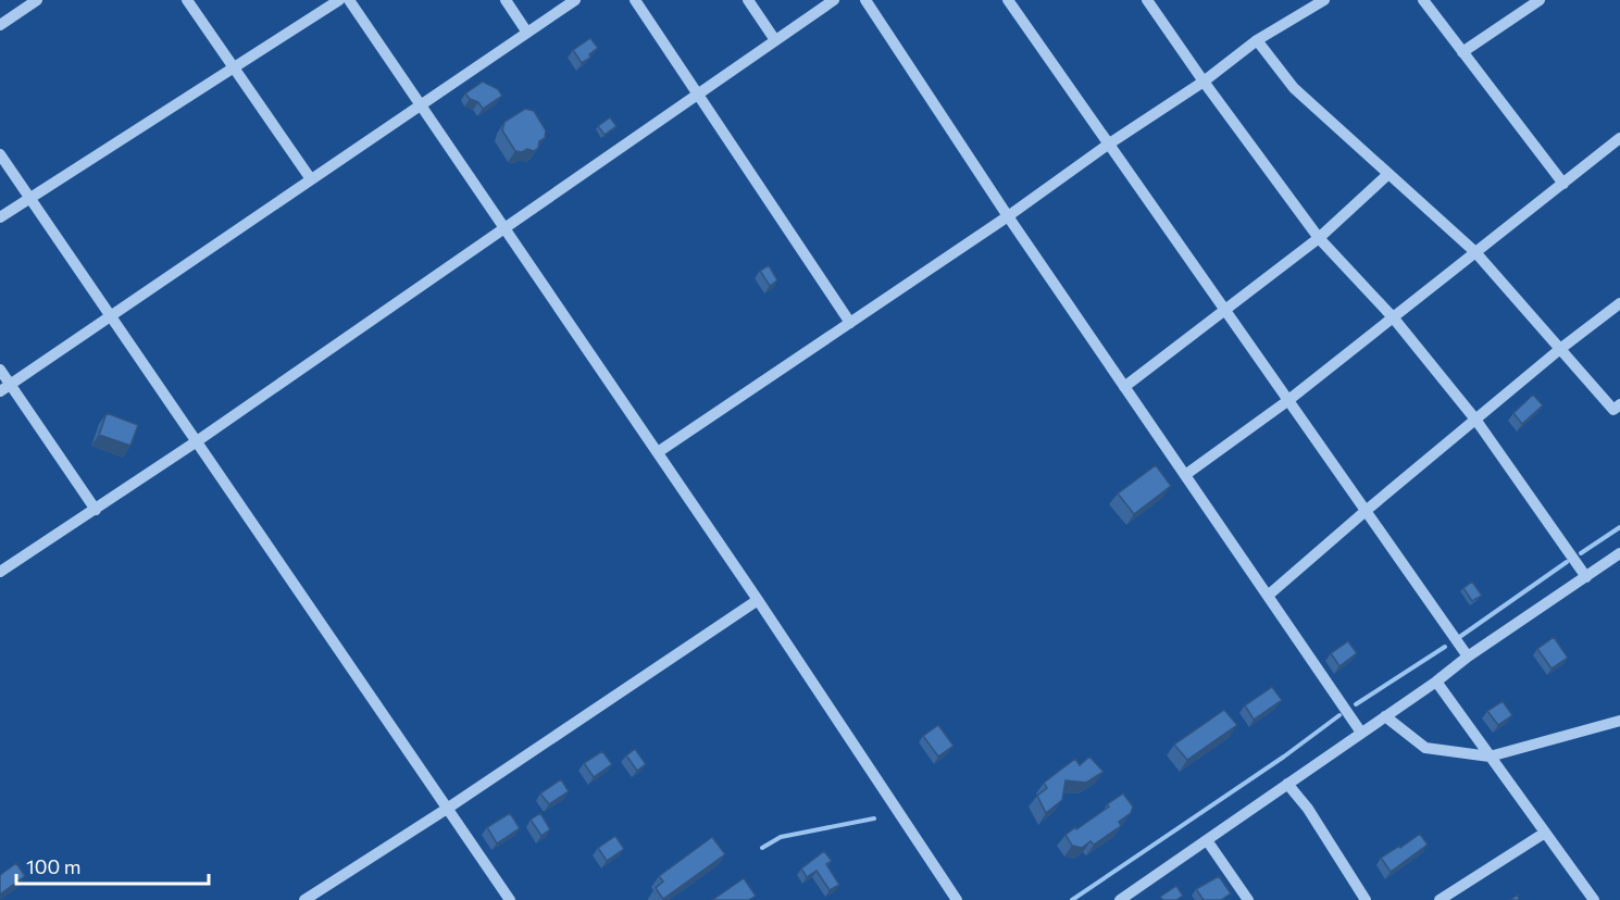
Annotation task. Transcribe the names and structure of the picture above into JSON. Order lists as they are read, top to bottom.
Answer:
{
  "scale_bar": "100 m"
}
